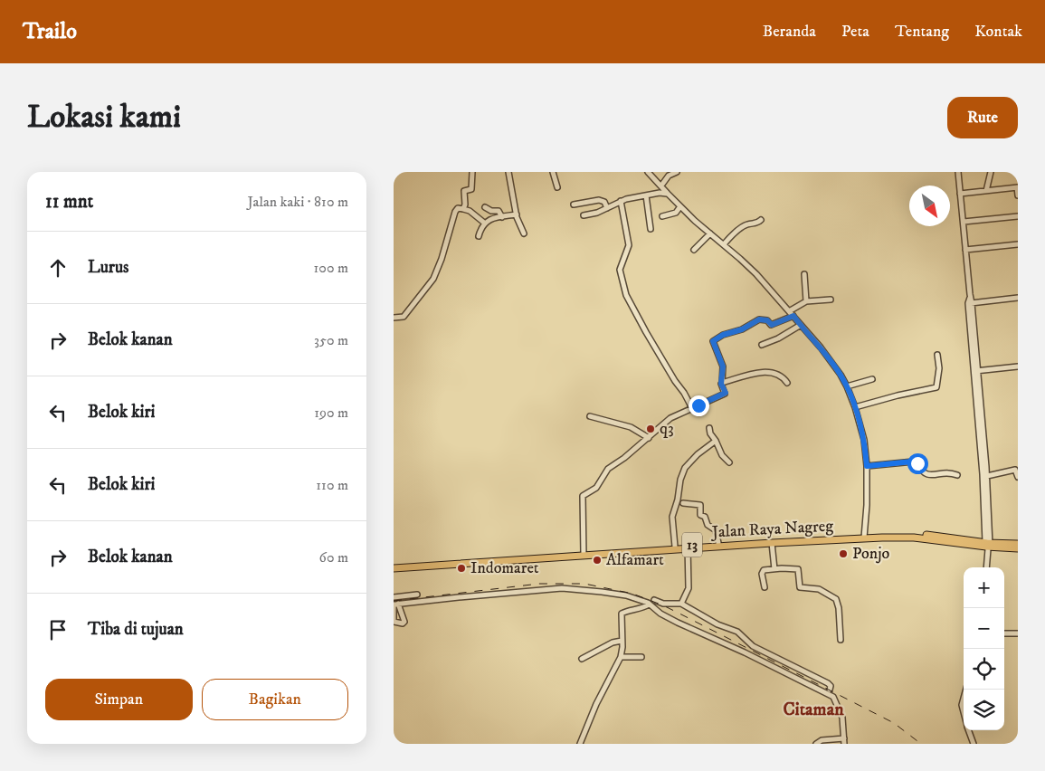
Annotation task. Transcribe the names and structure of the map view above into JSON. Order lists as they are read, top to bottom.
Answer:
{
  "streets": {
    "highway": ["Jalan Raya Nagreg", "13"]
  },
  "districts": ["Citaman"],
  "places": [
    "q3",
    "Ponjo",
    "Alfamart",
    "Indomaret"
  ],
  "north": "bottom right",
  "page": {
    "header": "Trailo",
    "nav": [
      "Beranda",
      "Peta",
      "Tentang",
      "Kontak"
    ],
    "buttons": [
      "Rute",
      ["Simpan", "Bagikan"]
    ],
    "title": "Lokasi kami",
    "heading": ["11 mnt", "Jalan kaki · 810 m"],
    "list": [
      ["Lurus", "100 m"],
      ["Belok kanan", "350 m"],
      ["Belok kiri", "190 m"],
      ["Belok kiri", "110 m"],
      ["Belok kanan", "60 m"],
      "Tiba di tujuan"
    ],
    "map_buttons": ["+", "−"]
  }
}
